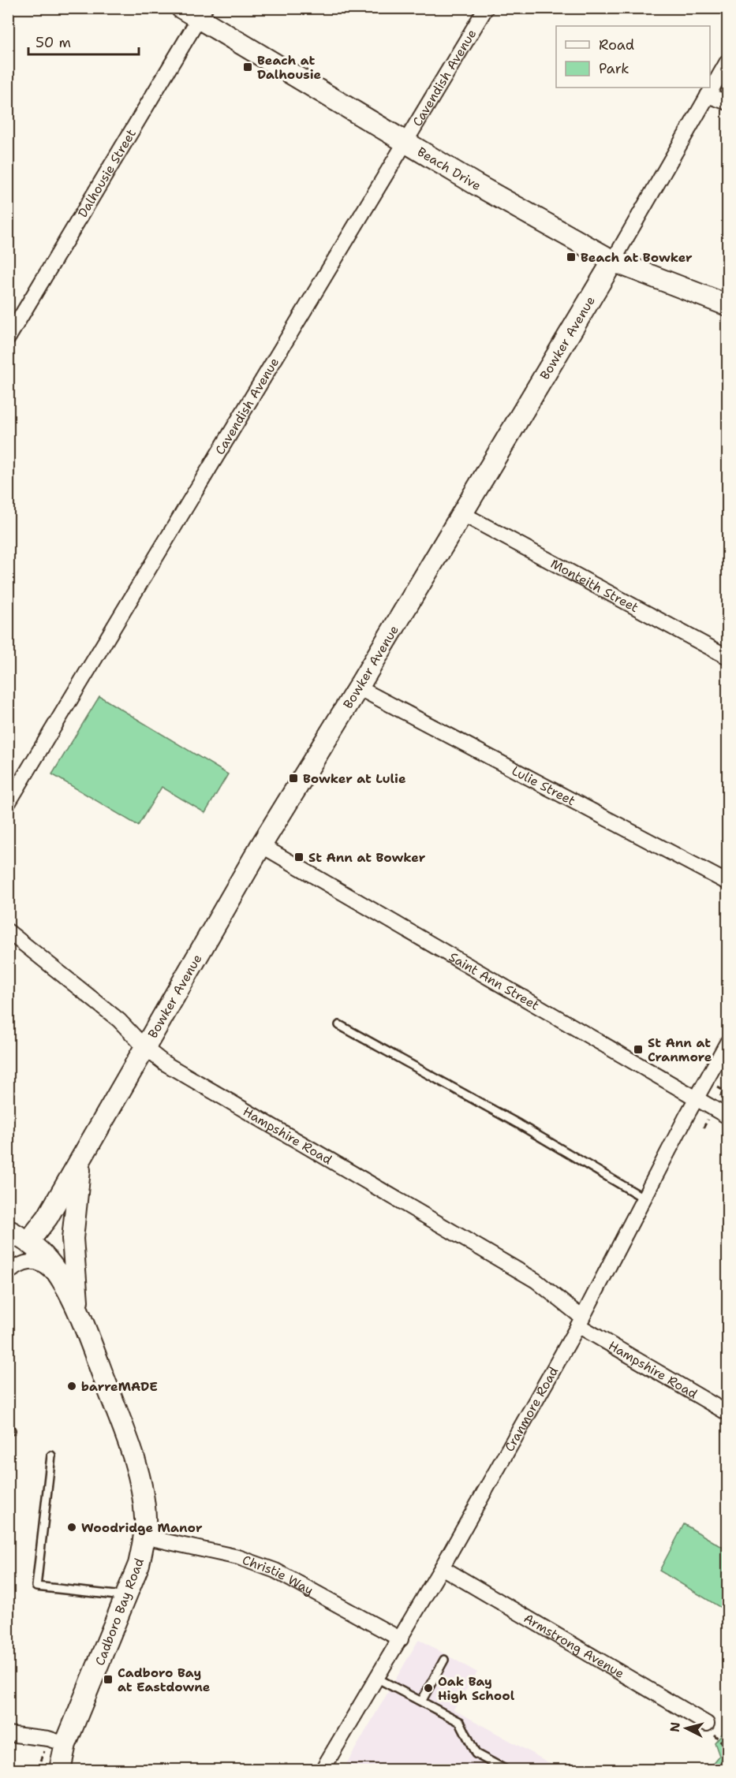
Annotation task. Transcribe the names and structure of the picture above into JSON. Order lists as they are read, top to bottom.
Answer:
{
  "streets": {
    "main road": ["Beach Drive", "Bowker Avenue", "Cadboro Bay Road"],
    "street": [
      "Cavendish Avenue",
      "Dalhousie Street",
      "Monteith Street",
      "Lulie Street",
      "Saint Ann Street",
      "Hampshire Road",
      "Cranmore Road",
      "Christie Way",
      "Armstrong Avenue"
    ]
  },
  "crossings": [
    ["Cavendish Avenue", "Beach Drive"],
    ["Beach Drive", "Dalhousie Street"],
    ["Beach Drive", "Bowker Avenue"],
    ["Bowker Avenue", "Monteith Street"],
    ["Bowker Avenue", "Lulie Street"],
    ["Bowker Avenue", "Saint Ann Street"],
    ["Bowker Avenue", "Hampshire Road"],
    ["Bowker Avenue", "Cadboro Bay Road"],
    ["Saint Ann Street", "Cranmore Road"],
    ["Hampshire Road", "Cranmore Road"],
    ["Cranmore Road", "Christie Way"],
    ["Cranmore Road", "Armstrong Avenue"],
    ["Christie Way", "Cadboro Bay Road"]
  ],
  "places": {
    "transit": [
      "Beach at Dalhousie",
      "Beach at Bowker",
      "Bowker at Lulie",
      "St Ann at Bowker",
      "St Ann at Cranmore",
      "Cadboro Bay at Eastdowne"
    ],
    "other": ["barreMADE", "Woodridge Manor", "Oak Bay High School"]
  },
  "legend": ["Road", "Park"],
  "scale_bar": "50 m",
  "north": "left"
}
